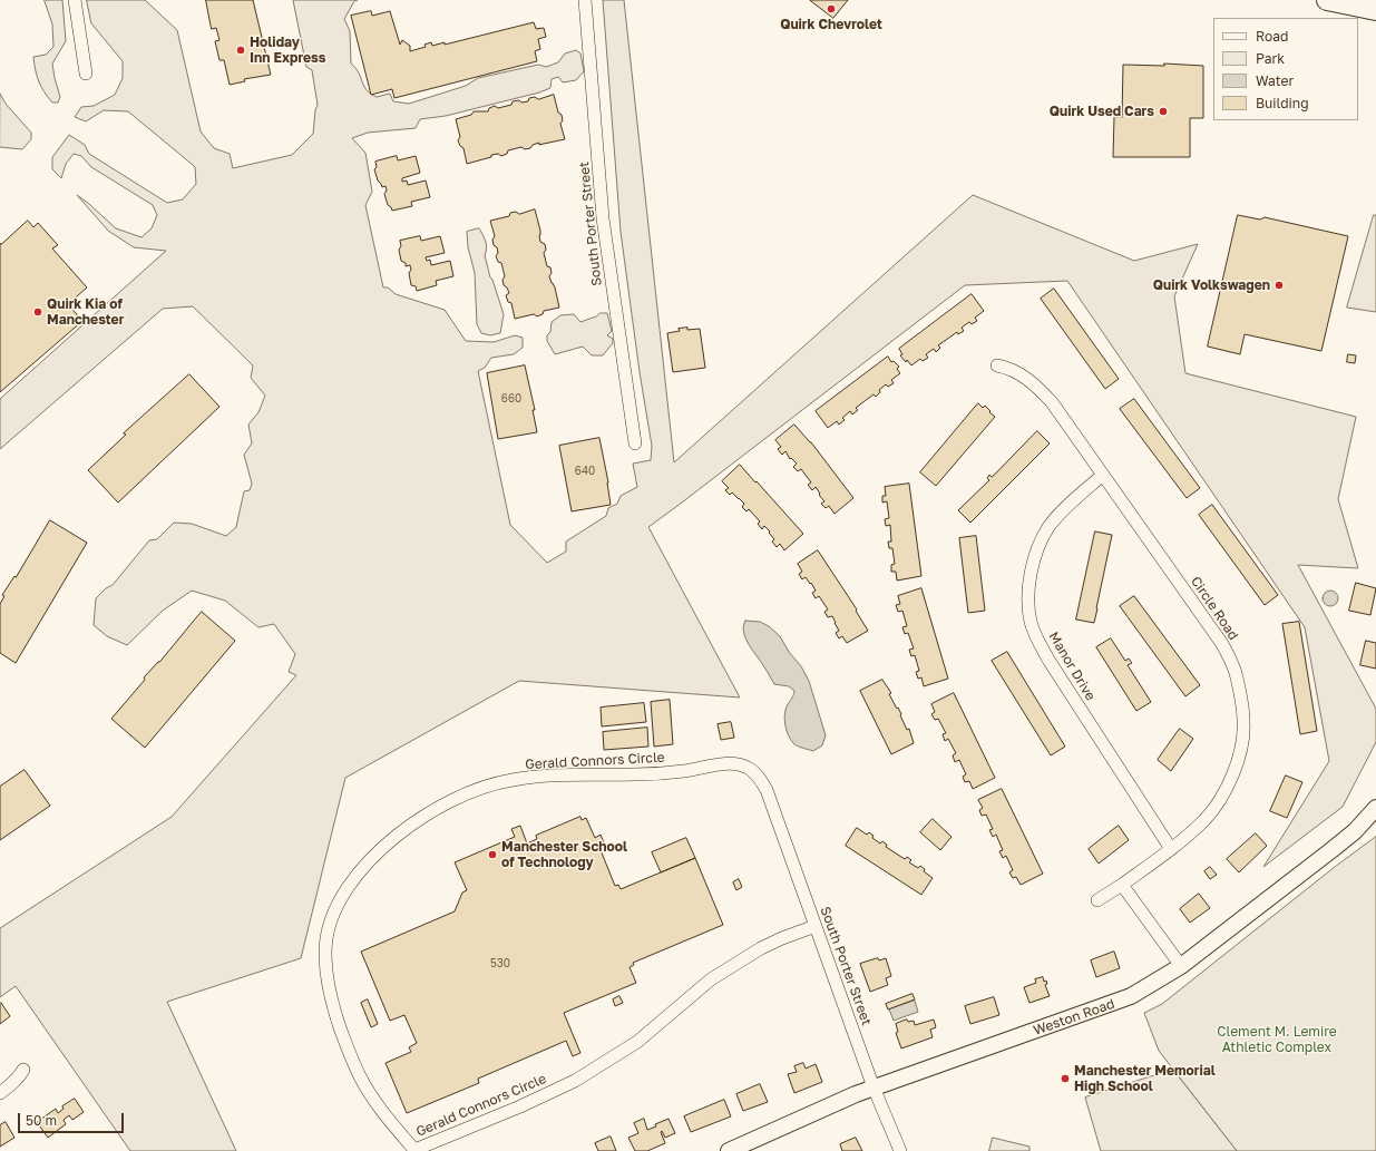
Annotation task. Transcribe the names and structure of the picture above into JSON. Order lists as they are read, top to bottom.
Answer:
{
  "streets": {
    "street": [
      "South Porter Street",
      "Circle Road",
      "Manor Drive",
      "Gerald Connors Circle",
      "Weston Road"
    ]
  },
  "crossings": [
    ["South Porter Street", "Gerald Connors Circle"],
    ["South Porter Street", "Weston Road"],
    ["Circle Road", "Manor Drive"]
  ],
  "parks": ["Clement M. Lemire Athletic Complex"],
  "places": [
    "Quirk Chevrolet",
    "Holiday Inn Express",
    "Quirk Used Cars",
    "Quirk Volkswagen",
    "Quirk Kia of Manchester",
    "Manchester School of Technology",
    "Manchester Memorial High School"
  ],
  "house_numbers": ["660", "640", "530"],
  "legend": [
    "Road",
    "Park",
    "Water",
    "Building"
  ],
  "scale_bar": "50 m"
}
